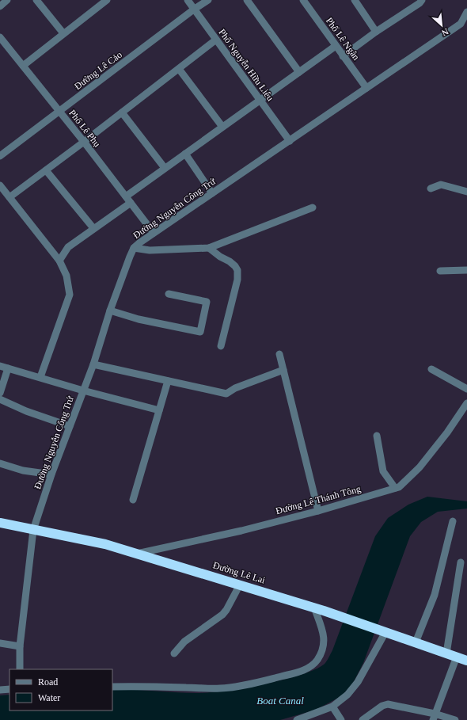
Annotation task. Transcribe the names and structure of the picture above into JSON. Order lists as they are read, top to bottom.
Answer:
{
  "streets": {
    "highway": ["Đường Lê Lai"],
    "street": [
      "Phố Lê Ngân",
      "Phố Nguyễn Hữu Liêu",
      "Đường Lê Cảo",
      "Phố Lê Phụ",
      "Đường Nguyễn Công Trứ",
      "Đường Lê Thánh Tông"
    ]
  },
  "crossings": [
    ["Phố Lê Ngân", "Đường Nguyễn Công Trứ"],
    ["Phố Nguyễn Hữu Liêu", "Đường Lê Cảo"],
    ["Phố Nguyễn Hữu Liêu", "Đường Nguyễn Công Trứ"],
    ["Đường Lê Cảo", "Phố Lê Phụ"],
    ["Phố Lê Phụ", "Đường Nguyễn Công Trứ"],
    ["Đường Nguyễn Công Trứ", "Đường Lê Lai"],
    ["Đường Lê Thánh Tông", "Đường Lê Lai"]
  ],
  "water": ["Boat Canal"],
  "legend": ["Road", "Water"],
  "north": "bottom right"
}
